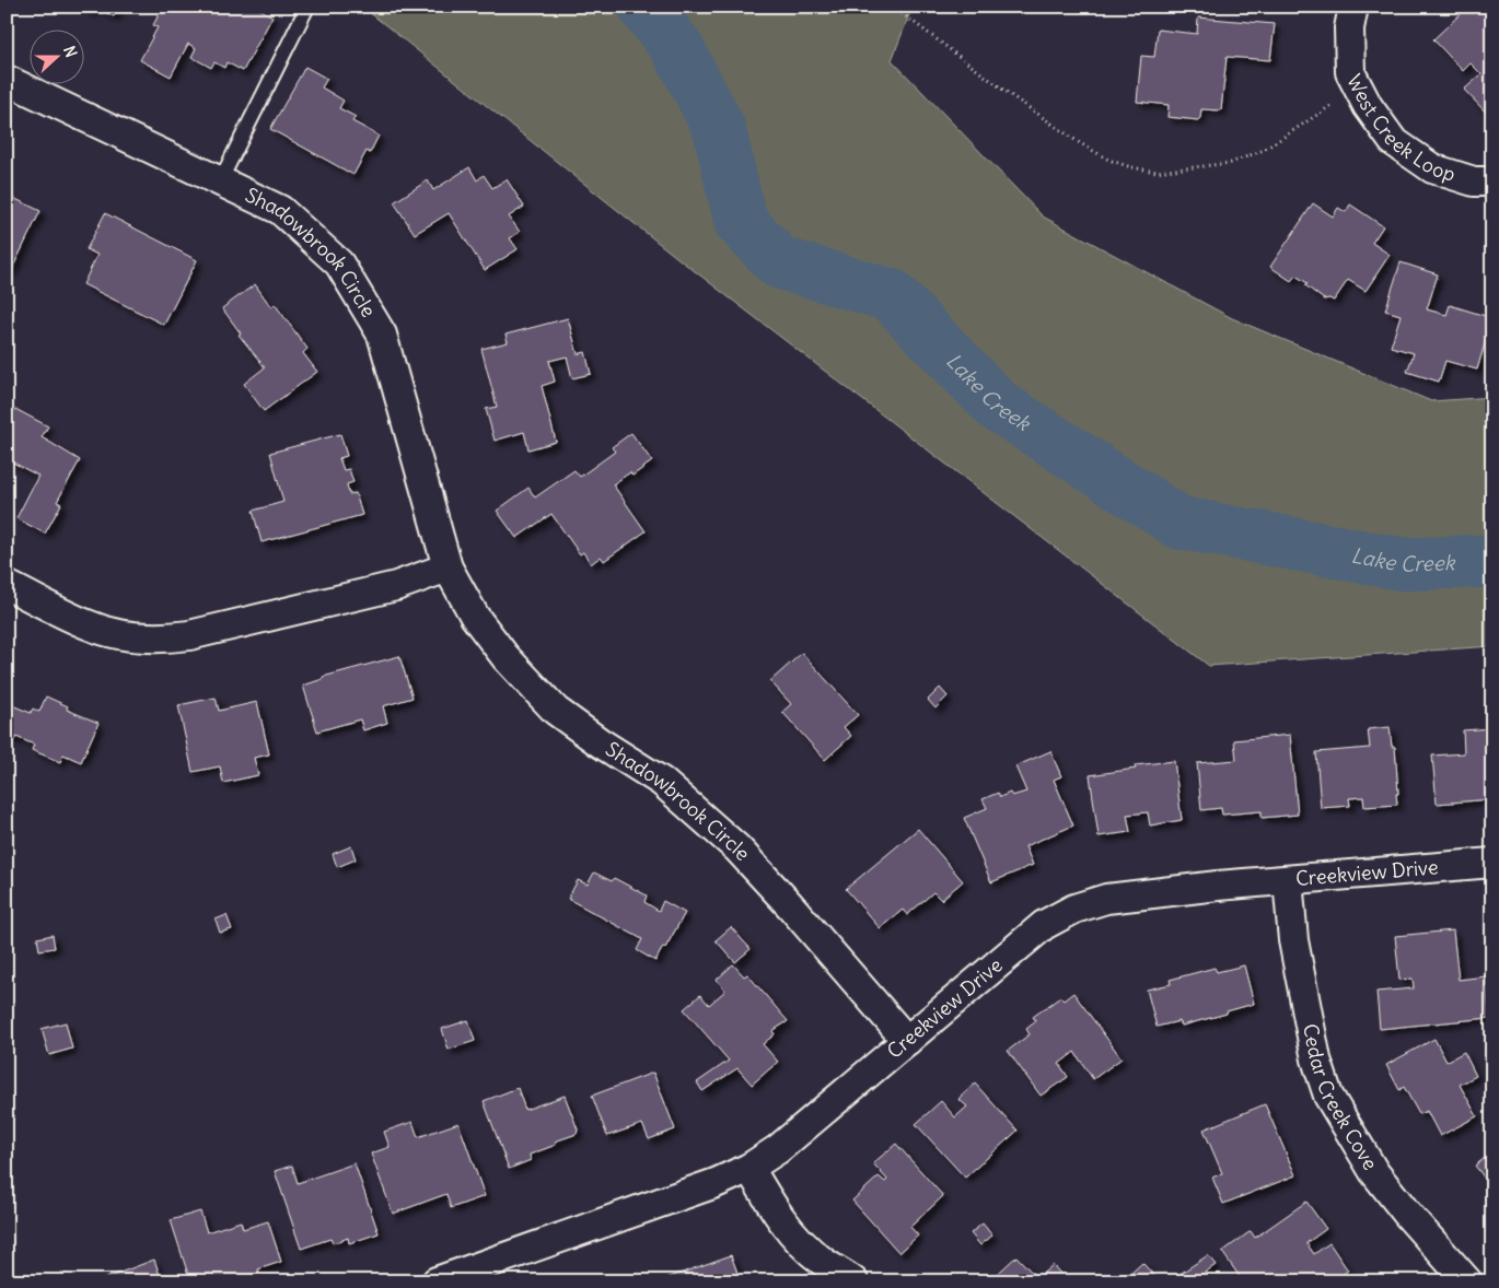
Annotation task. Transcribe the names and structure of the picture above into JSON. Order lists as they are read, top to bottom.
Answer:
{
  "streets": {
    "street": [
      "West Creek Loop",
      "Shadowbrook Circle",
      "Creekview Drive",
      "Cedar Creek Cove"
    ]
  },
  "crossings": [
    ["Shadowbrook Circle", "Creekview Drive"],
    ["Creekview Drive", "Cedar Creek Cove"]
  ],
  "water": ["Lake Creek"],
  "north": "right"
}
